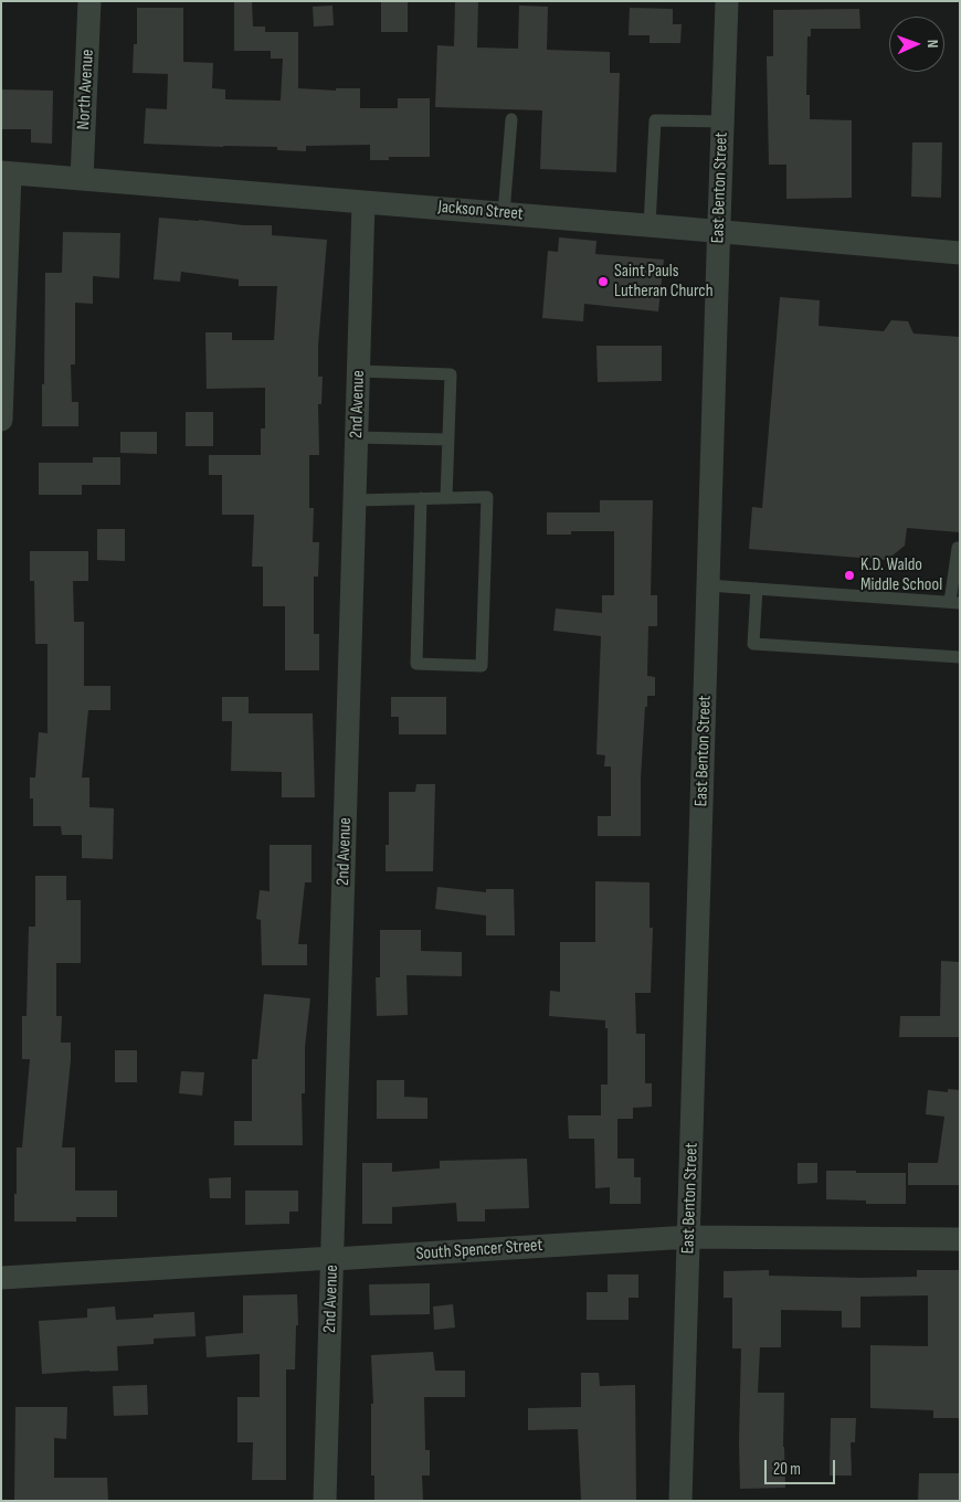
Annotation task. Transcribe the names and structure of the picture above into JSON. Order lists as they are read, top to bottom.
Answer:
{
  "streets": {
    "street": [
      "North Avenue",
      "East Benton Street",
      "Jackson Street",
      "2nd Avenue",
      "South Spencer Street"
    ]
  },
  "crossings": [
    ["North Avenue", "Jackson Street"],
    ["East Benton Street", "Jackson Street"],
    ["East Benton Street", "South Spencer Street"],
    ["Jackson Street", "2nd Avenue"],
    ["2nd Avenue", "South Spencer Street"]
  ],
  "places": ["Saint Pauls Lutheran Church", "K.D. Waldo Middle School"],
  "scale_bar": "20 m",
  "north": "right"
}
